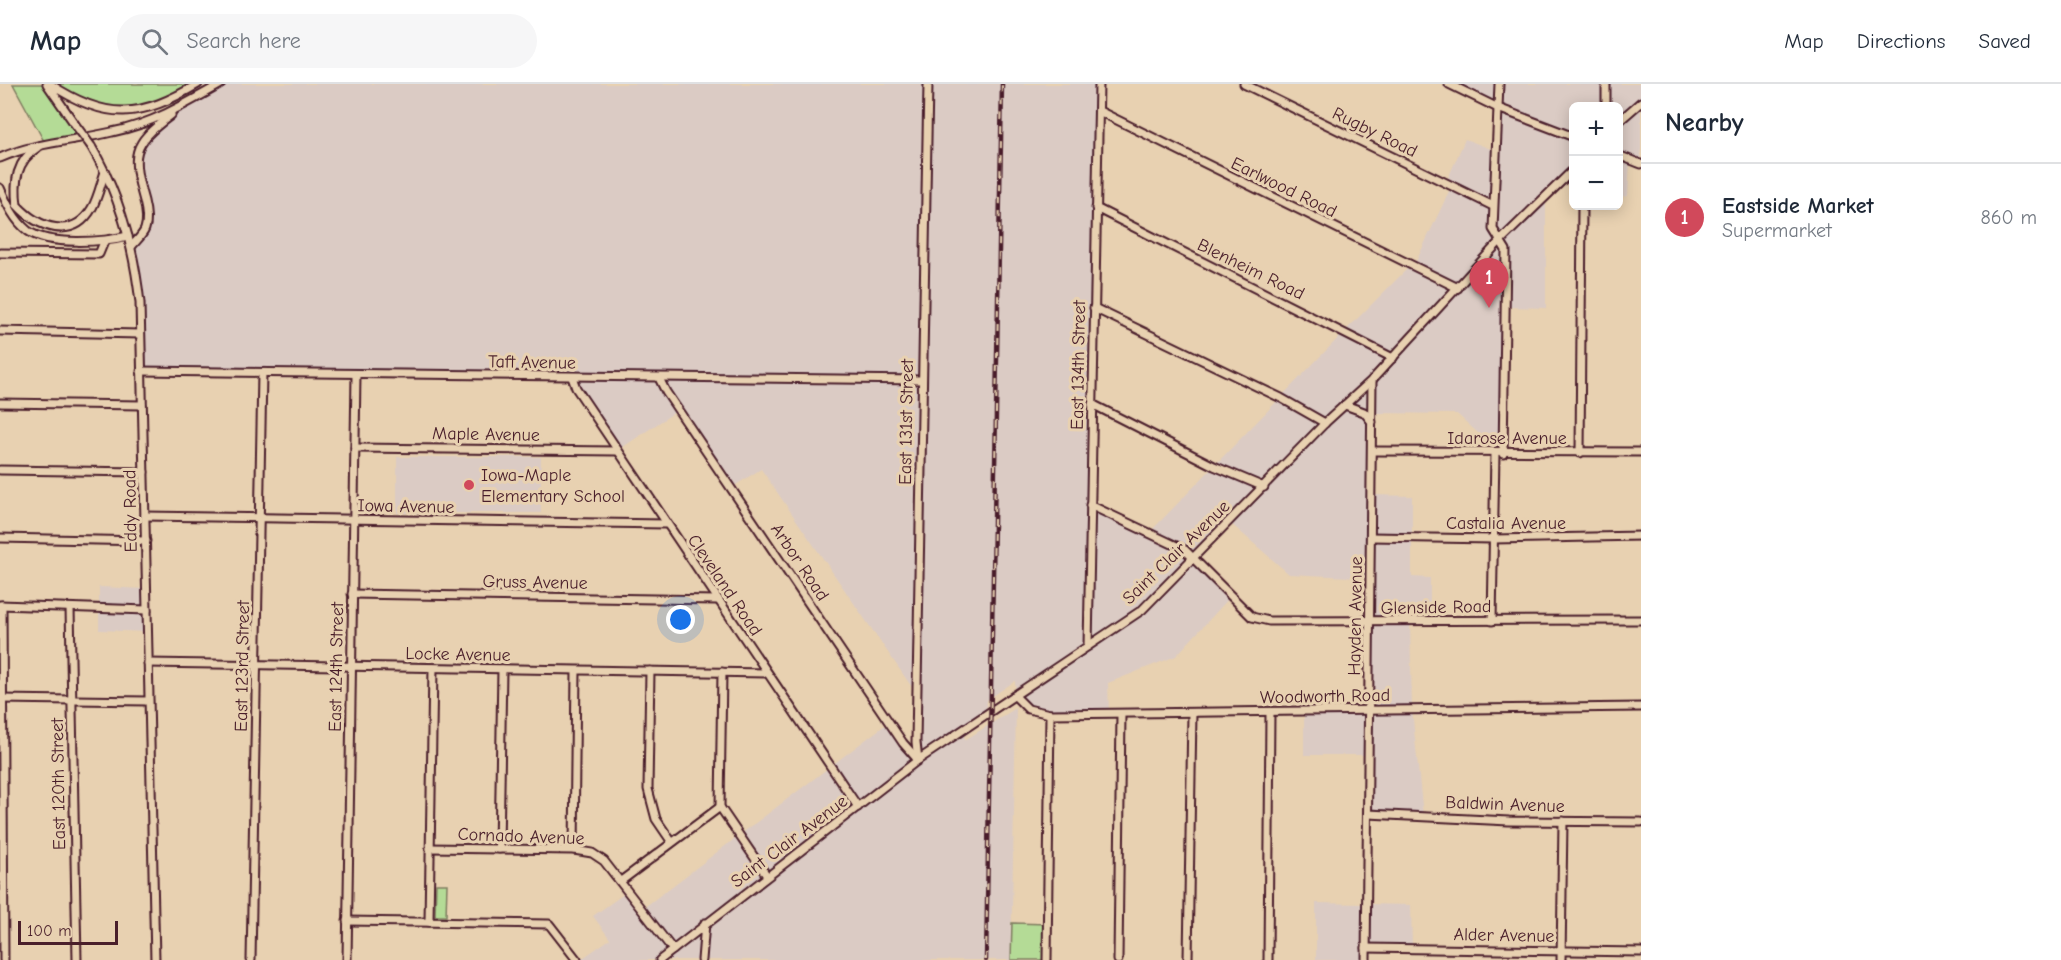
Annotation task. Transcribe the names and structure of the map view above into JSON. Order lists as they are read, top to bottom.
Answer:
{
  "streets": {
    "street": [
      "Rugby Road",
      "Earlwood Road",
      "Blenheim Road",
      "Taft Avenue",
      "East 134th Street",
      "East 131st Street",
      "Maple Avenue",
      "Idarose Avenue",
      "Iowa Avenue",
      "Eddy Road",
      "Castalia Avenue",
      "Saint Clair Avenue",
      "Arbor Road",
      "Gruss Avenue",
      "Cleveland Road",
      "Glenside Road",
      "Hayden Avenue",
      "Locke Avenue",
      "East 123rd Street",
      "East 124th Street",
      "Woodworth Road",
      "East 120th Street",
      "Baldwin Avenue",
      "Cornado Avenue",
      "Alder Avenue"
    ]
  },
  "crossings": [
    ["Earlwood Road", "East 134th Street"],
    ["Earlwood Road", "Saint Clair Avenue"],
    ["Blenheim Road", "East 134th Street"],
    ["Blenheim Road", "Saint Clair Avenue"],
    ["Taft Avenue", "East 131st Street"],
    ["Taft Avenue", "Eddy Road"],
    ["Taft Avenue", "Arbor Road"],
    ["Taft Avenue", "Cleveland Road"],
    ["Taft Avenue", "East 123rd Street"],
    ["Taft Avenue", "East 124th Street"],
    ["East 134th Street", "Saint Clair Avenue"],
    ["East 134th Street", "Glenside Road"],
    ["East 131st Street", "Saint Clair Avenue"],
    ["East 131st Street", "Arbor Road"],
    ["Maple Avenue", "Cleveland Road"],
    ["Maple Avenue", "East 124th Street"],
    ["Idarose Avenue", "Hayden Avenue"],
    ["Iowa Avenue", "Eddy Road"],
    ["Iowa Avenue", "Cleveland Road"],
    ["Iowa Avenue", "East 123rd Street"],
    ["Iowa Avenue", "East 124th Street"],
    ["Eddy Road", "Locke Avenue"],
    ["Castalia Avenue", "Hayden Avenue"],
    ["Saint Clair Avenue", "Arbor Road"],
    ["Saint Clair Avenue", "Cleveland Road"],
    ["Saint Clair Avenue", "Glenside Road"],
    ["Saint Clair Avenue", "Hayden Avenue"],
    ["Saint Clair Avenue", "Woodworth Road"],
    ["Saint Clair Avenue", "Cornado Avenue"],
    ["Gruss Avenue", "Cleveland Road"],
    ["Gruss Avenue", "East 124th Street"],
    ["Cleveland Road", "Locke Avenue"],
    ["Glenside Road", "Hayden Avenue"],
    ["Hayden Avenue", "Woodworth Road"],
    ["Hayden Avenue", "Baldwin Avenue"],
    ["Hayden Avenue", "Alder Avenue"],
    ["Locke Avenue", "East 123rd Street"],
    ["Locke Avenue", "East 124th Street"]
  ],
  "places": ["Iowa-Maple Elementary School"],
  "scale_bar": "100 m",
  "page": {
    "header": "Map",
    "search": "Search here",
    "nav": ["Map", "Directions", "Saved"],
    "heading": "Nearby",
    "map_buttons": ["+", "−"],
    "list": [
      {
        "mark": "1",
        "name": "Eastside Market",
        "note": "Supermarket",
        "value": "860 m"
      }
    ],
    "pins": "1",
    "scale": "100 m"
  }
}
